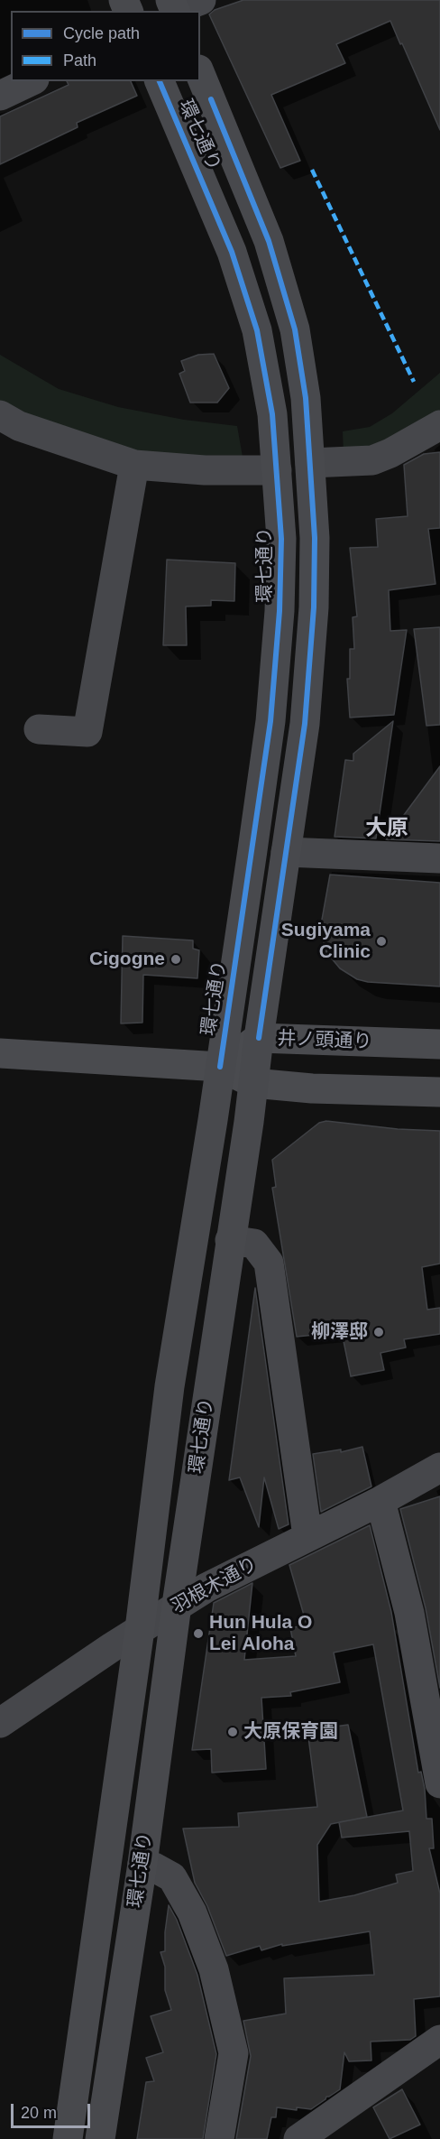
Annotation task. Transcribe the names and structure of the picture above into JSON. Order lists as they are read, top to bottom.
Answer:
{
  "streets": {
    "main road": ["環七通り", "井ノ頭通り"],
    "street": ["羽根木通り"]
  },
  "crossings": [
    ["環七通り", "井ノ頭通り"],
    ["環七通り", "羽根木通り"]
  ],
  "districts": ["大原"],
  "places": [
    "Sugiyama Clinic",
    "Cigogne",
    "柳澤邸",
    "Hun Hula O Lei Aloha",
    "大原保育園"
  ],
  "legend": ["Cycle path", "Path"],
  "scale_bar": "20 m"
}
